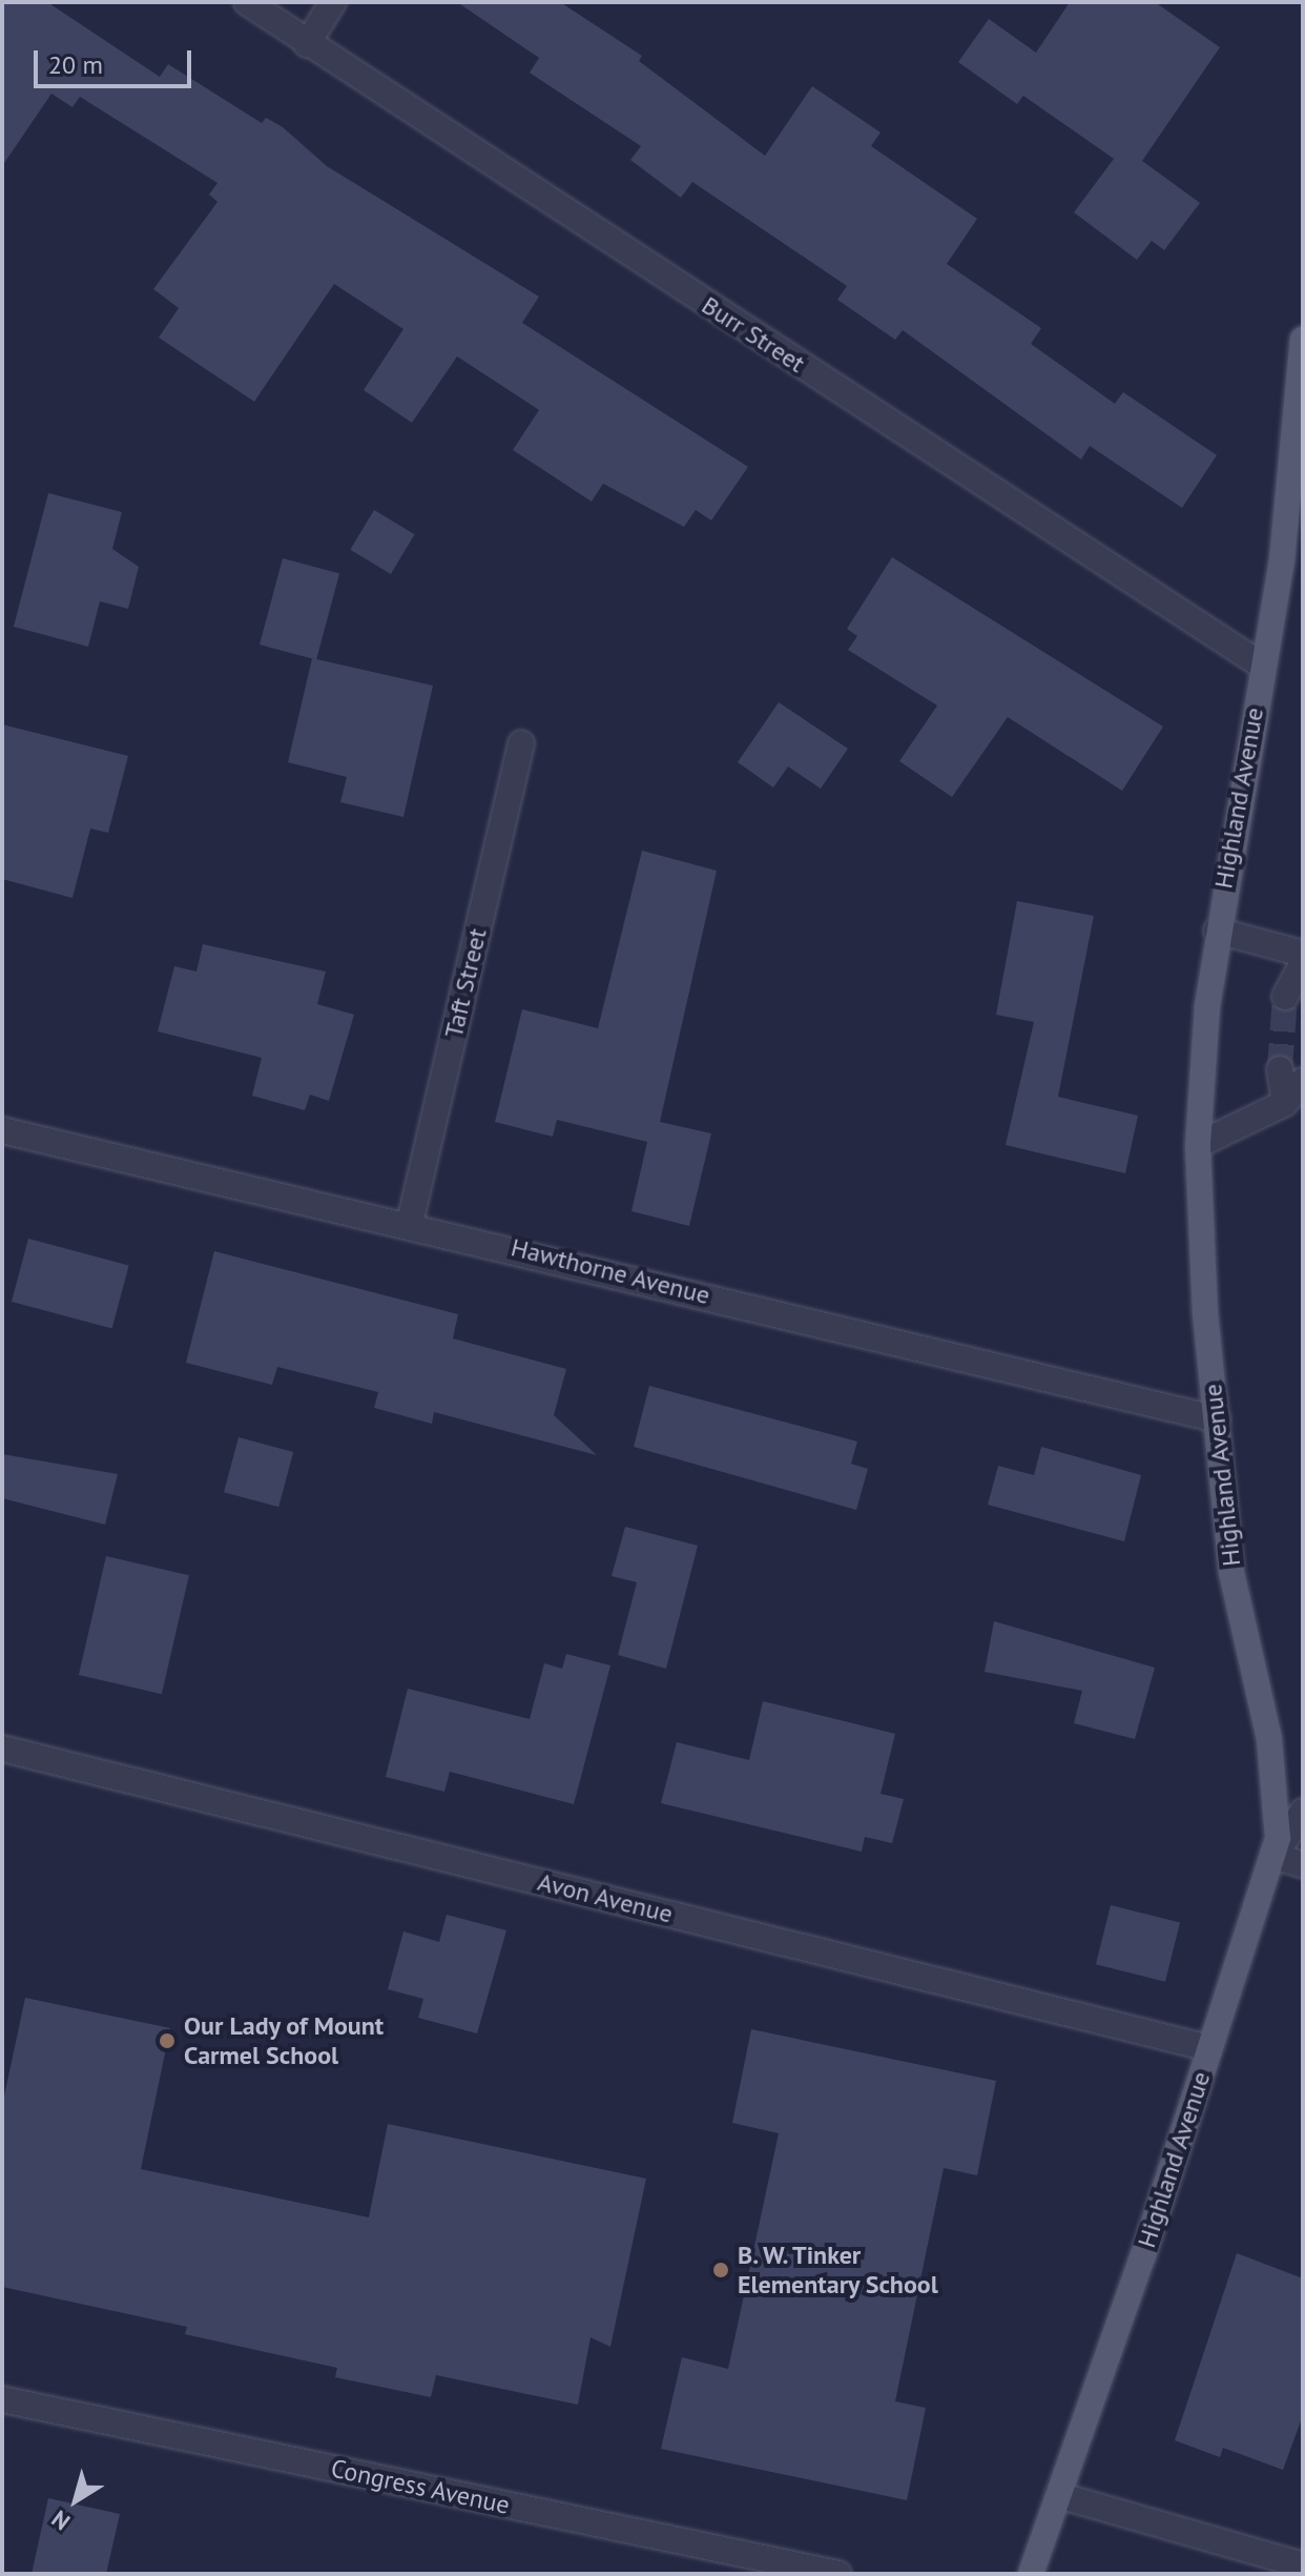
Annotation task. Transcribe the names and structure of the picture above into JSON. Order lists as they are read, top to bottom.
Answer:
{
  "streets": {
    "main road": ["Highland Avenue"],
    "street": [
      "Burr Street",
      "Taft Street",
      "Hawthorne Avenue",
      "Avon Avenue",
      "Congress Avenue"
    ]
  },
  "crossings": [
    ["Burr Street", "Highland Avenue"],
    ["Highland Avenue", "Hawthorne Avenue"],
    ["Highland Avenue", "Avon Avenue"],
    ["Taft Street", "Hawthorne Avenue"]
  ],
  "places": ["Our Lady of Mount Carmel School", "B. W. Tinker Elementary School"],
  "scale_bar": "20 m",
  "north": "bottom left"
}
